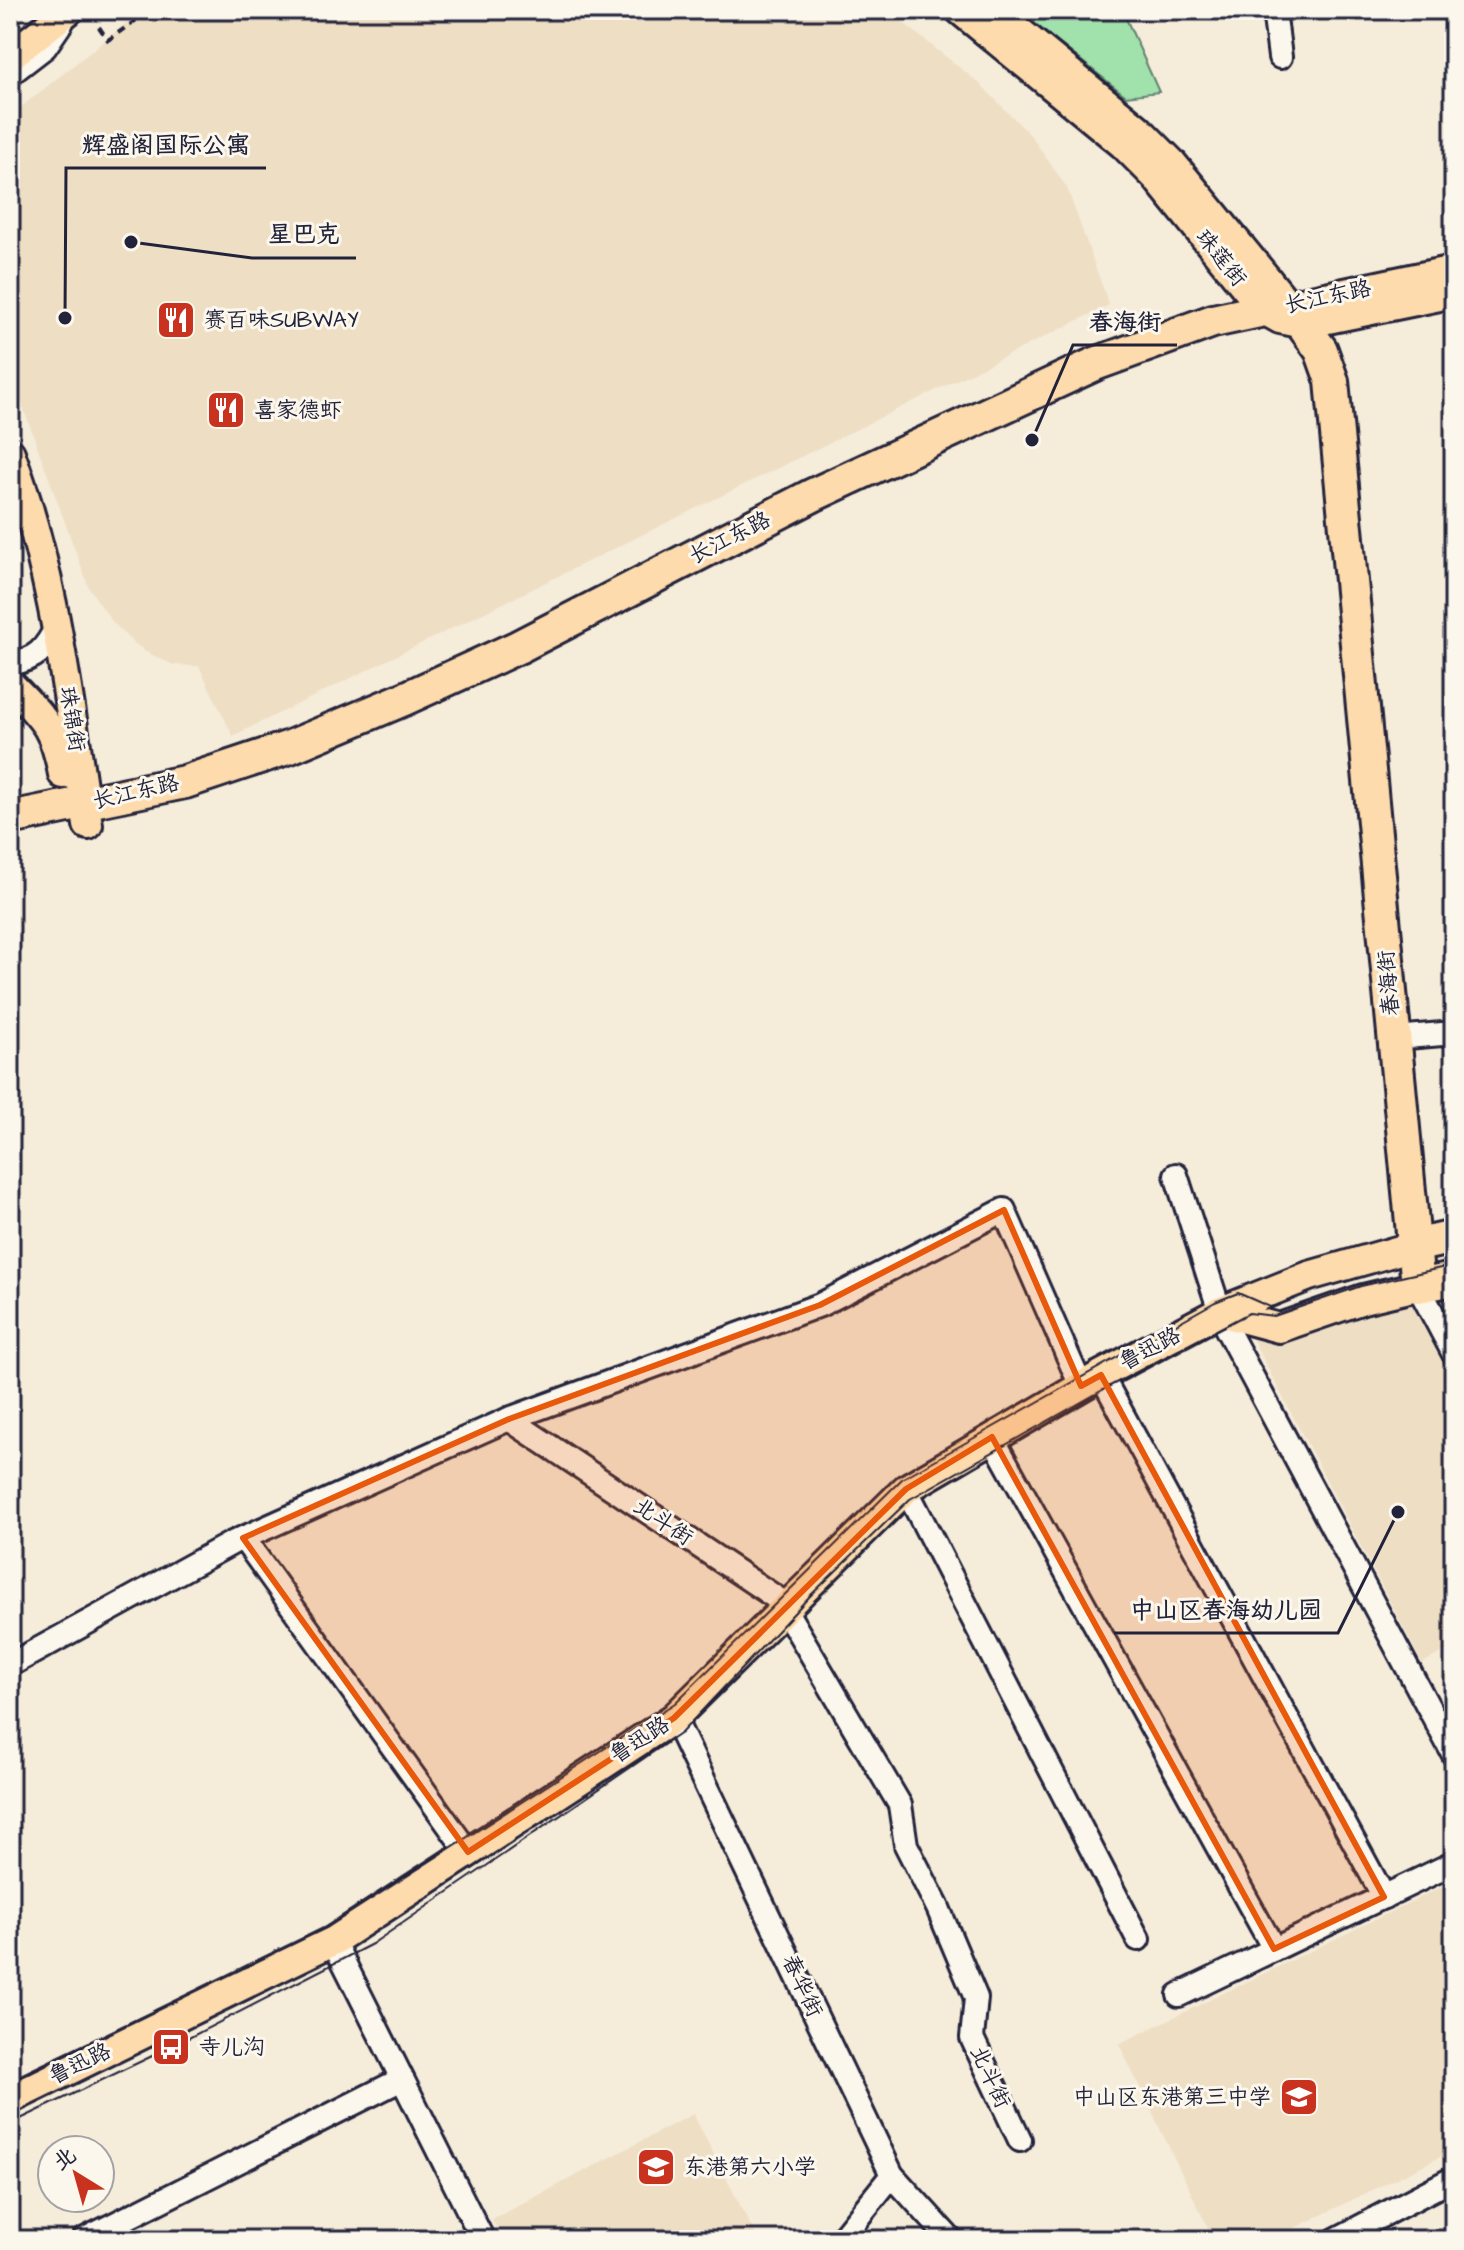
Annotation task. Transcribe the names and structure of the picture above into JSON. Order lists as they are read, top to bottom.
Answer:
{
  "streets": {
    "highway": ["长江东路", "春海街"],
    "main road": ["珠莲街", "珠锦街", "鲁迅路"],
    "street": ["北斗街", "春华街"]
  },
  "crossings": [
    ["珠莲街", "长江东路"],
    ["珠莲街", "春海街"],
    ["长江东路", "珠锦街"],
    ["长江东路", "春海街"],
    ["春海街", "鲁迅路"],
    ["鲁迅路", "北斗街"],
    ["鲁迅路", "春华街"]
  ],
  "places": {
    "other": [
      "星巴克",
      "辉盛阁国际公寓",
      "春海街",
      "中山区春海幼儿园"
    ],
    "restaurant": ["赛百味SUBWAY", "喜家德虾"],
    "bus stop": ["寺儿沟"],
    "school or university": ["中山区东港第三中学", "东港第六小学"]
  },
  "north": "top left"
}
